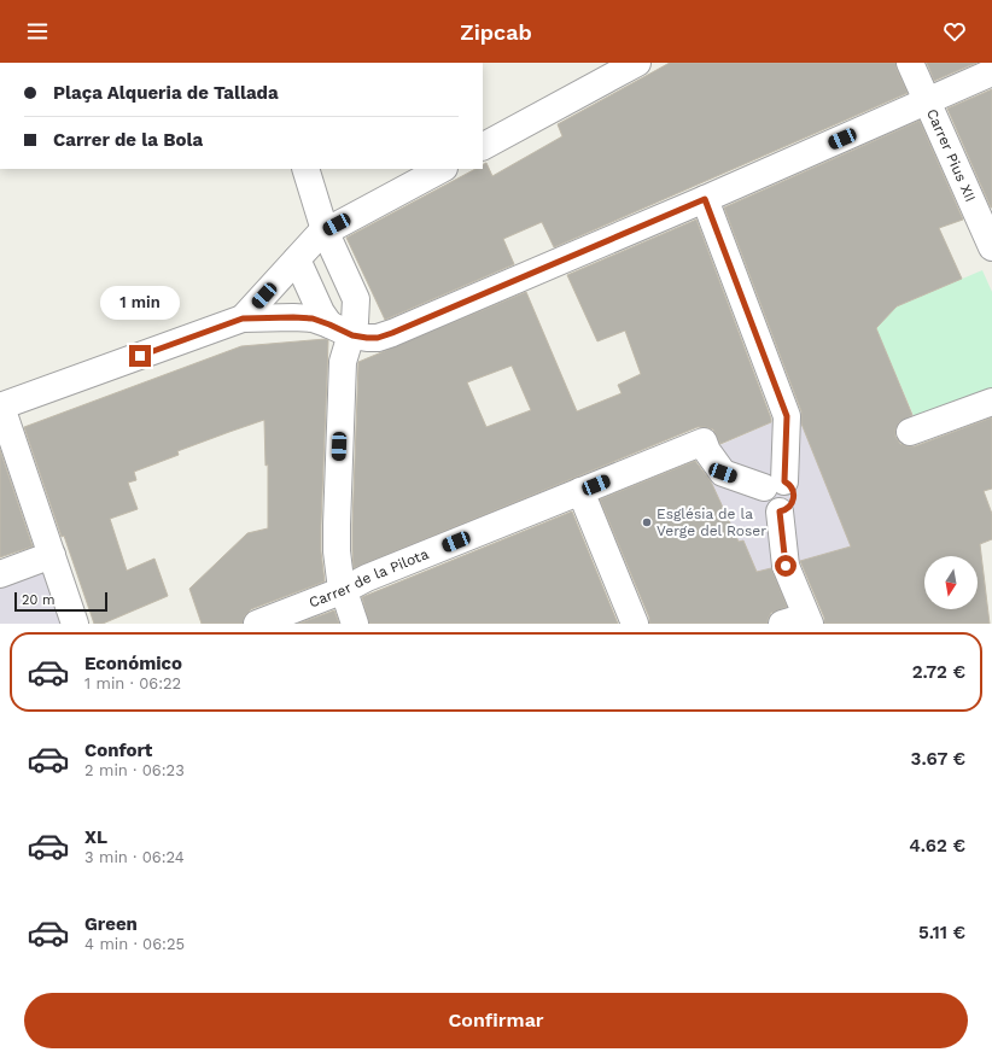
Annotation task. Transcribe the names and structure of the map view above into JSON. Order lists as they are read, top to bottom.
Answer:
{
  "streets": {
    "street": ["Carrer Pius XII", "Carrer de la Pilota"]
  },
  "places": ["Església de la Verge del Roser"],
  "scale_bar": "20 m",
  "north": "bottom",
  "page": {
    "header": "Zipcab",
    "banner": ["Plaça Alqueria de Tallada", "Carrer de la Bola"],
    "bubble": "1 min",
    "scale": "20 m",
    "list": [
      {
        "name": "Económico",
        "note": "1 min · 06:22",
        "value": "2.72 €"
      },
      {
        "name": "Confort",
        "note": "2 min · 06:23",
        "value": "3.67 €"
      },
      {
        "name": "XL",
        "note": "3 min · 06:24",
        "value": "4.62 €"
      },
      {
        "name": "Green",
        "note": "4 min · 06:25",
        "value": "5.11 €"
      }
    ],
    "buttons": "Confirmar"
  }
}
